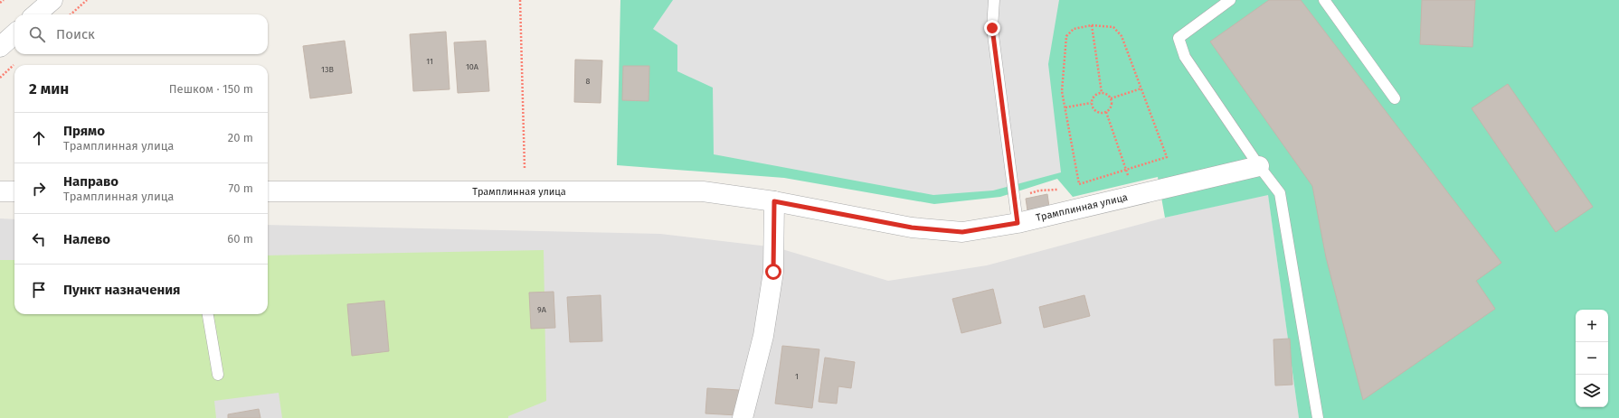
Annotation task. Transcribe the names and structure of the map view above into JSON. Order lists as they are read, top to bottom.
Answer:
{
  "streets": {
    "street": ["Трамплинная улица"]
  },
  "house_numbers": [
    "11",
    "10А",
    "13В",
    "8",
    "9А",
    "1"
  ],
  "page": {
    "search": "Поиск",
    "heading": ["2 мин", "Пешком · 150 m"],
    "list": [
      ["Прямо", "Трамплинная улица", "20 m"],
      ["Направо", "Трамплинная улица", "70 m"],
      ["Налево", "60 m"],
      "Пункт назначения"
    ],
    "map_buttons": ["+", "−"]
  }
}
